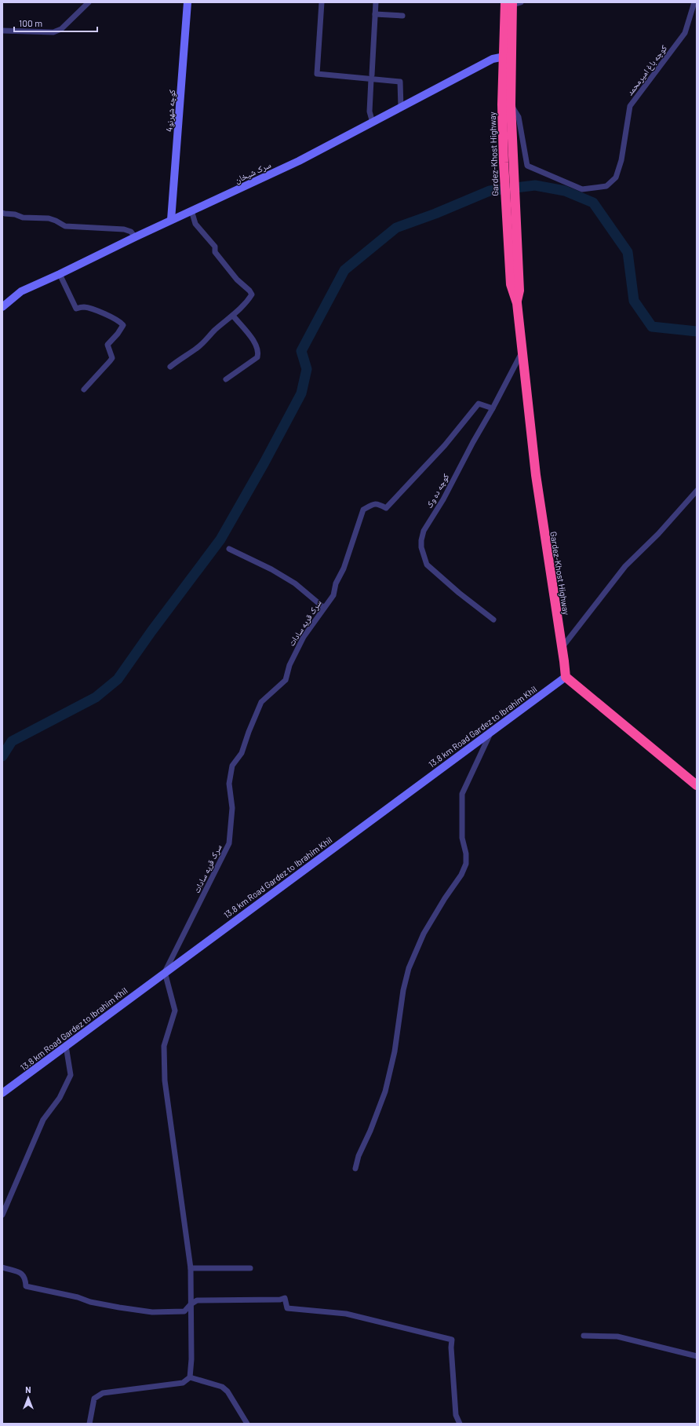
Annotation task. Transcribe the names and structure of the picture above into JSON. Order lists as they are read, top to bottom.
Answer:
{
  "streets": {
    "highway": ["Gardez-Khost Highway"],
    "street": [
      "کوچه باغ امیرمحمد",
      "کوچه شهرنو4",
      "سرک شیخان",
      "کوچه ده وک",
      "سرک قریه سادات",
      "13.8 km Road Gardez to Ibrahim Khil"
    ]
  },
  "crossings": [
    ["کوچه باغ امیرمحمد", "Gardez-Khost Highway"],
    ["کوچه شهرنو4", "سرک شیخان"],
    ["Gardez-Khost Highway", "سرک شیخان"],
    ["Gardez-Khost Highway", "کوچه ده وک"],
    ["Gardez-Khost Highway", "13.8 km Road Gardez to Ibrahim Khil"],
    ["کوچه ده وک", "سرک قریه سادات"],
    ["سرک قریه سادات", "13.8 km Road Gardez to Ibrahim Khil"]
  ],
  "scale_bar": "100 m",
  "north": "top"
}
